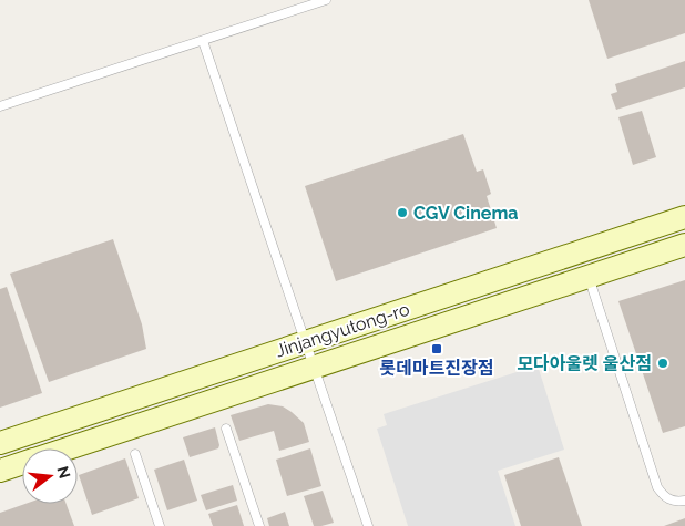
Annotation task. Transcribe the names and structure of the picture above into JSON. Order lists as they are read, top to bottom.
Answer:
{
  "streets": {
    "street": ["Jinjangyutong-ro"]
  },
  "places": {
    "other": ["CGV Cinema", "모다아울렛 울산점"],
    "transit": ["롯데마트진장점"]
  },
  "north": "right"
}
